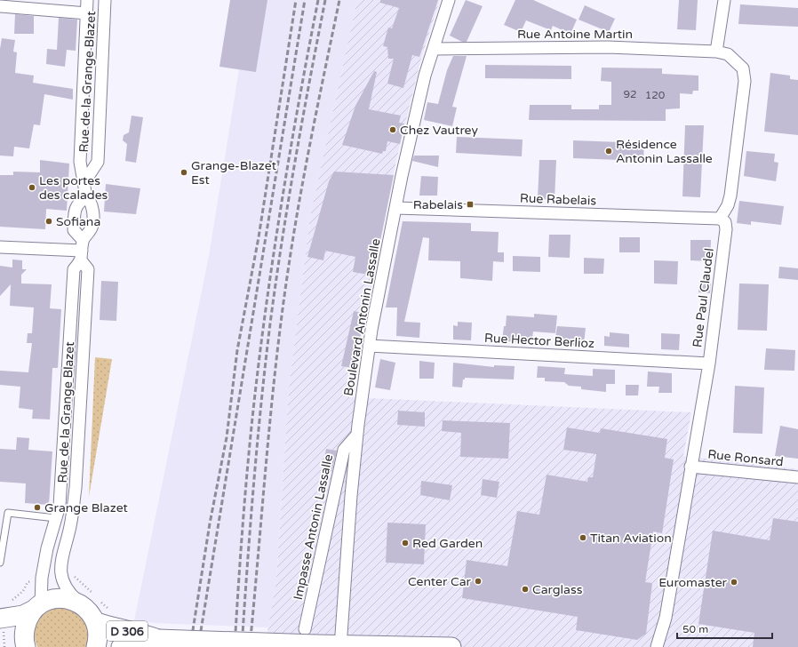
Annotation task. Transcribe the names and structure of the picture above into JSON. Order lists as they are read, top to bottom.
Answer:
{
  "streets": {
    "main road": ["D 306"],
    "street": [
      "Rue Antoine Martin",
      "Rue de la Grange Blazet",
      "Rue Rabelais",
      "Rue Paul Claudel",
      "Boulevard Antonin Lassalle",
      "Rue Hector Berlioz",
      "Rue Ronsard",
      "Impasse Antonin Lassalle"
    ]
  },
  "crossings": [
    ["Rue Antoine Martin", "Boulevard Antonin Lassalle"],
    ["Rue Rabelais", "Rue Paul Claudel"],
    ["Rue Rabelais", "Boulevard Antonin Lassalle"],
    ["Rue Paul Claudel", "Rue Hector Berlioz"],
    ["Rue Paul Claudel", "Rue Ronsard"],
    ["Boulevard Antonin Lassalle", "Rue Hector Berlioz"],
    ["Boulevard Antonin Lassalle", "Impasse Antonin Lassalle"],
    ["Boulevard Antonin Lassalle", "D 306"]
  ],
  "places": {
    "other": [
      "Chez Vautrey",
      "Résidence Antonin Lassalle",
      "Grange-Blazet Est",
      "Les portes des calades",
      "Sofiana",
      "Grange Blazet",
      "Titan Aviation",
      "Red Garden",
      "Center Car",
      "Euromaster",
      "Carglass"
    ],
    "transit": ["Rabelais"]
  },
  "house_numbers": ["92", "120"],
  "scale_bar": "50 m"
}
